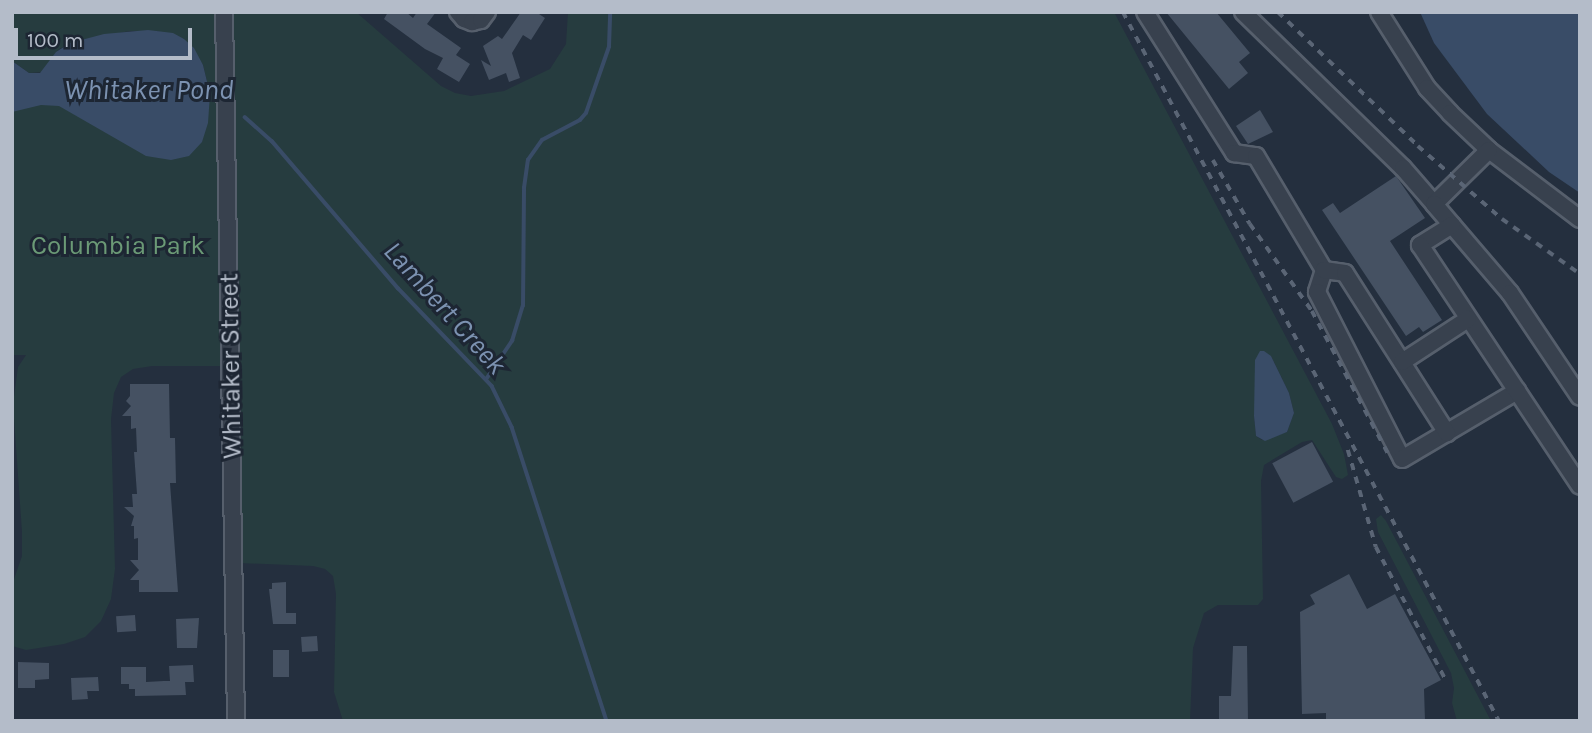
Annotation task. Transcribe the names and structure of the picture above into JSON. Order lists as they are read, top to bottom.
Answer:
{
  "streets": {
    "street": ["Whitaker Street"]
  },
  "water": ["Whitaker Pond", "Lambert Creek"],
  "parks": ["Columbia Park"],
  "scale_bar": "100 m"
}
